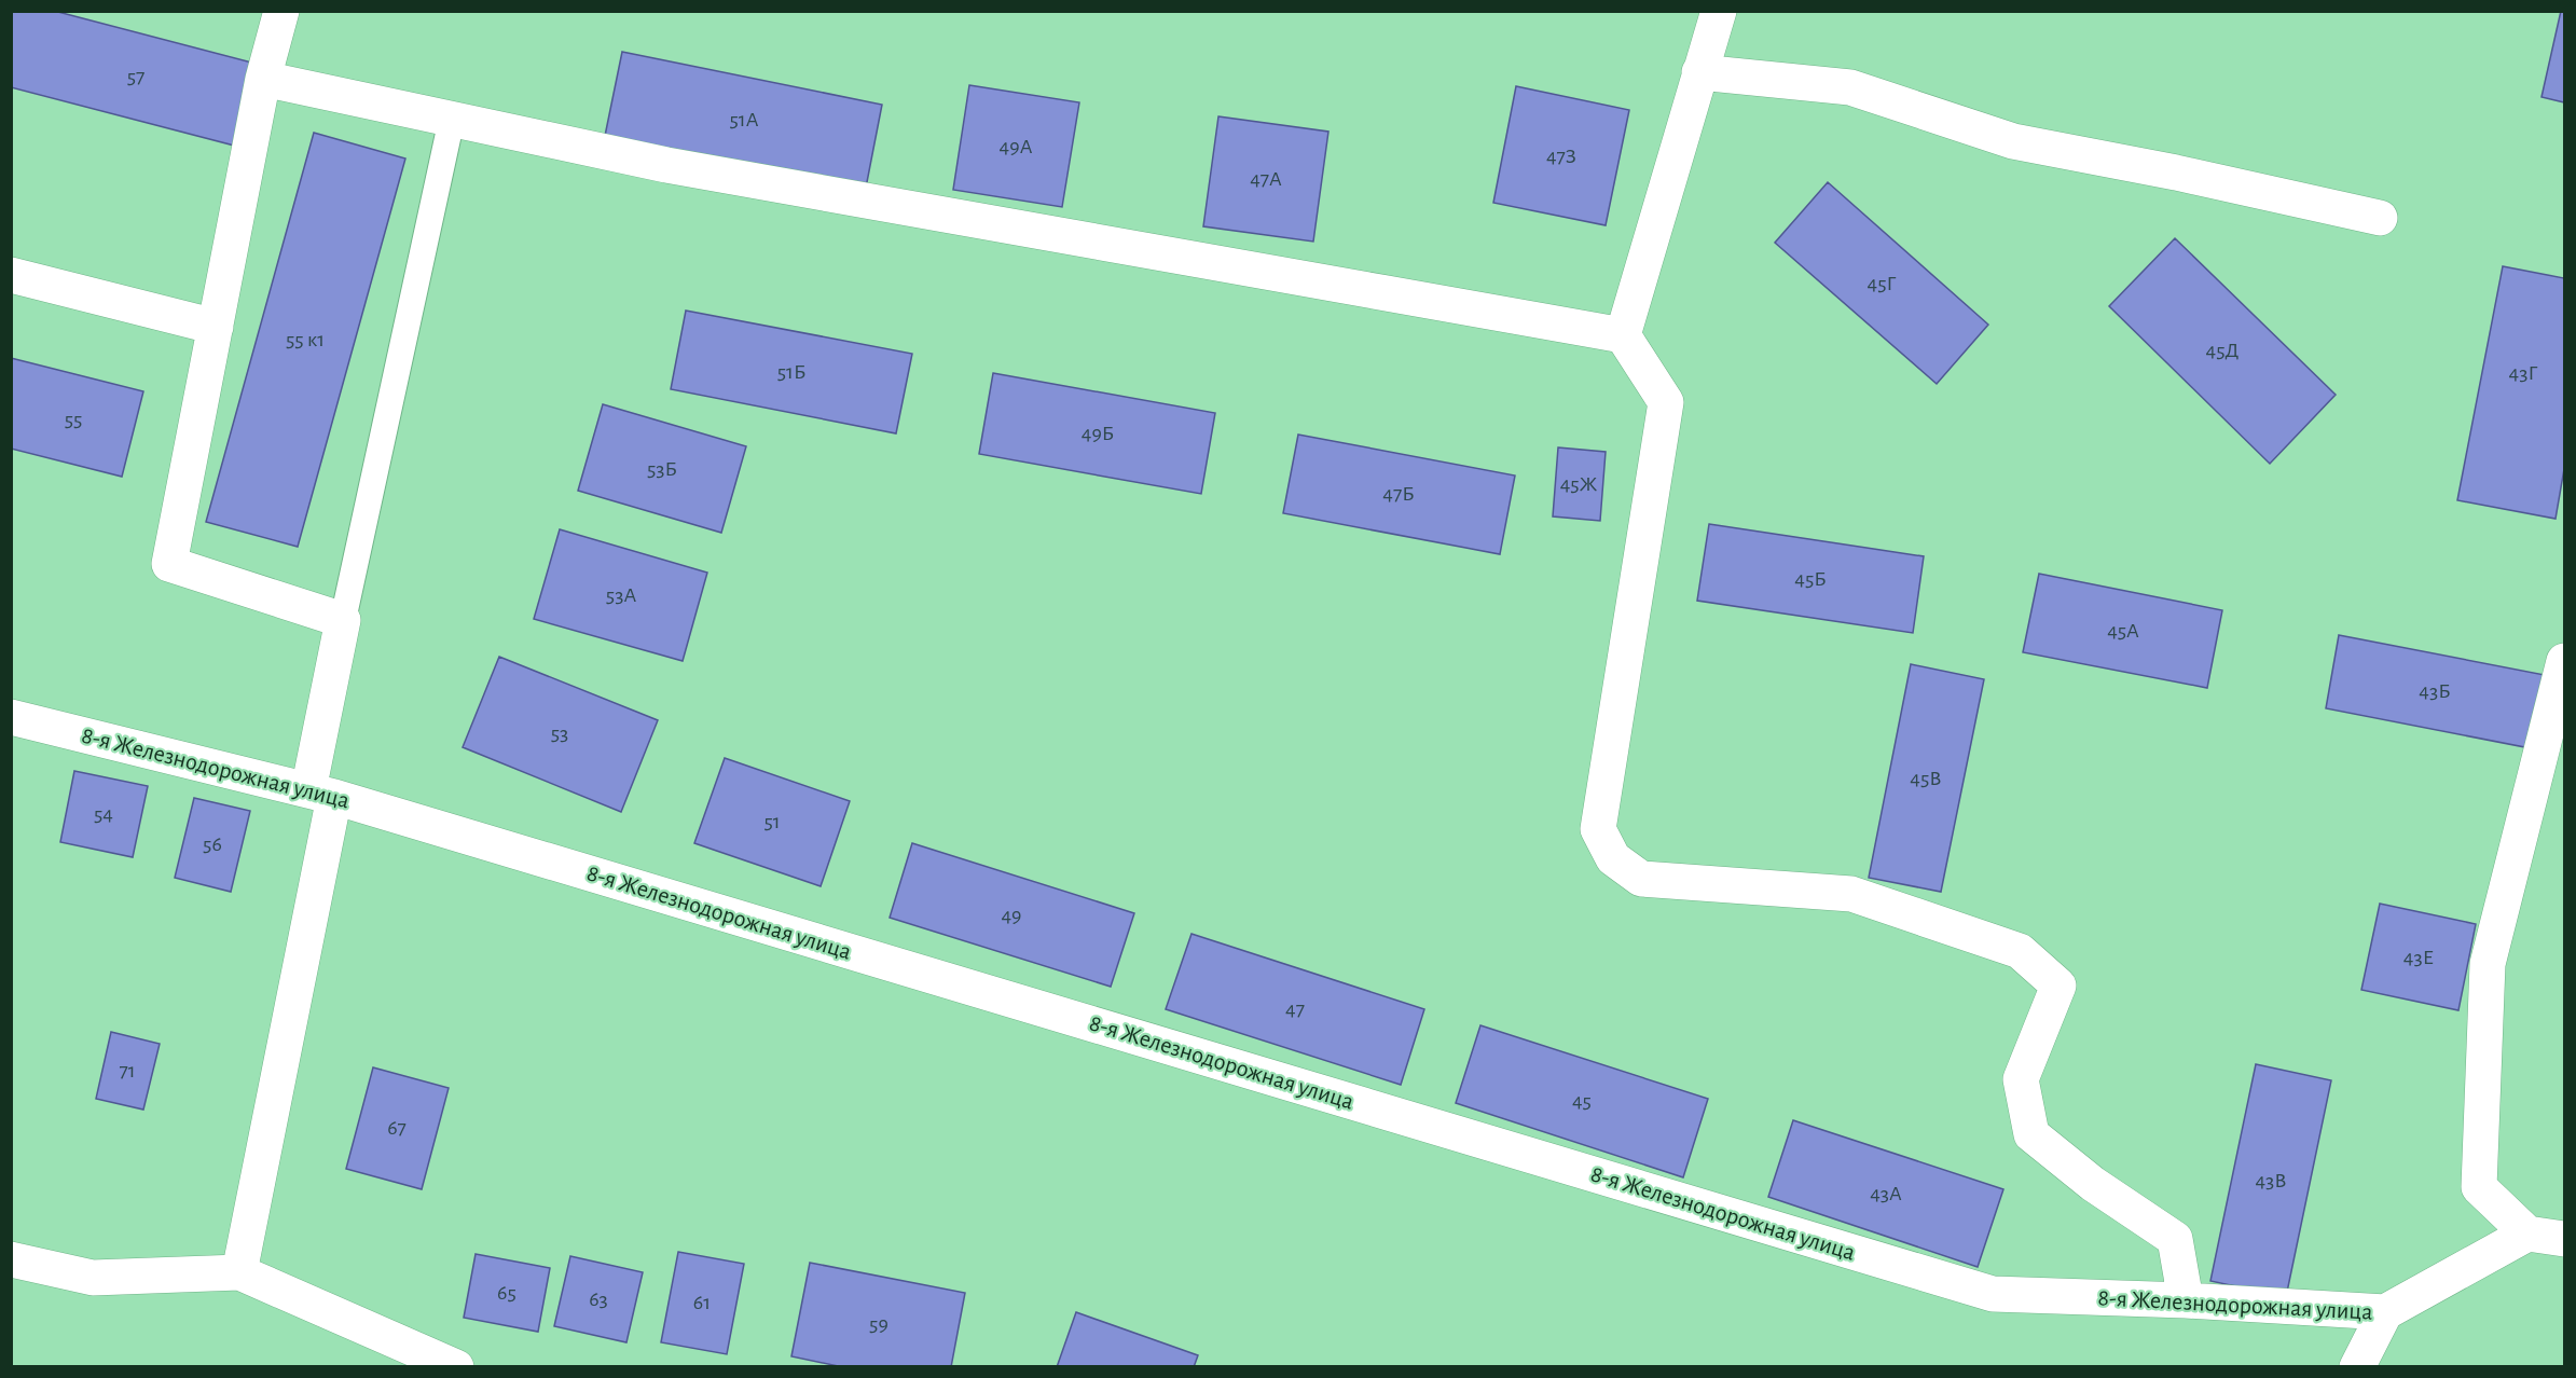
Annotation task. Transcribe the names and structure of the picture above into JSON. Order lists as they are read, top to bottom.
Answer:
{
  "streets": {
    "street": ["8-я Железнодорожная улица"]
  },
  "house_numbers": [
    "57",
    "51А",
    "49А",
    "47З",
    "47А",
    "45Г",
    "55 к1",
    "45Д",
    "51Б",
    "43Г",
    "55",
    "49Б",
    "53Б",
    "45Ж",
    "47Б",
    "45Б",
    "53А",
    "45А",
    "43Б",
    "53",
    "45В",
    "54",
    "51",
    "56",
    "49",
    "43Е",
    "47",
    "71",
    "45",
    "67",
    "43В",
    "43А",
    "65",
    "63",
    "61",
    "59"
  ]
}
